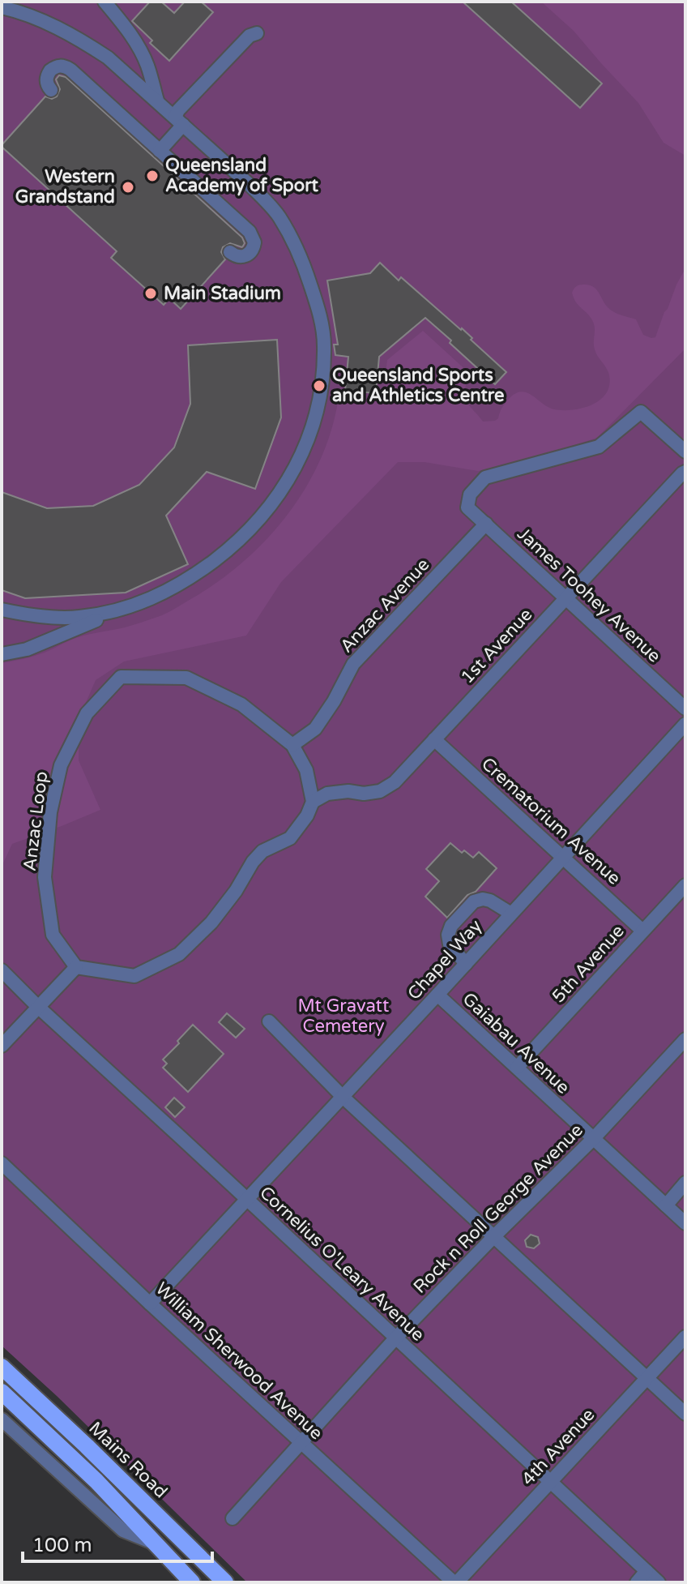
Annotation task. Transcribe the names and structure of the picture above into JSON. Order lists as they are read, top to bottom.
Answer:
{
  "streets": {
    "main road": ["Mains Road"],
    "street": [
      "James Toohey Avenue",
      "Anzac Avenue",
      "1st Avenue",
      "Anzac Loop",
      "Crematorium Avenue",
      "Chapel Way",
      "5th Avenue",
      "Gaiabau Avenue",
      "Rock n Roll George Avenue",
      "Cornelius O'Leary Avenue",
      "William Sherwood Avenue",
      "4th Avenue"
    ]
  },
  "crossings": [
    ["James Toohey Avenue", "Anzac Avenue"],
    ["James Toohey Avenue", "1st Avenue"],
    ["Anzac Avenue", "Anzac Loop"],
    ["1st Avenue", "Anzac Loop"],
    ["1st Avenue", "Crematorium Avenue"],
    ["Crematorium Avenue", "Chapel Way"],
    ["Crematorium Avenue", "5th Avenue"],
    ["Chapel Way", "Gaiabau Avenue"],
    ["Chapel Way", "Cornelius O'Leary Avenue"],
    ["Chapel Way", "William Sherwood Avenue"],
    ["5th Avenue", "Gaiabau Avenue"],
    ["Gaiabau Avenue", "Rock n Roll George Avenue"],
    ["Rock n Roll George Avenue", "Cornelius O'Leary Avenue"],
    ["Rock n Roll George Avenue", "William Sherwood Avenue"],
    ["Cornelius O'Leary Avenue", "4th Avenue"],
    ["William Sherwood Avenue", "4th Avenue"]
  ],
  "parks": ["Mt Gravatt Cemetery"],
  "places": [
    "Queensland Academy of Sport",
    "Western Grandstand",
    "Main Stadium",
    "Queensland Sports and Athletics Centre"
  ],
  "scale_bar": "100 m"
}
